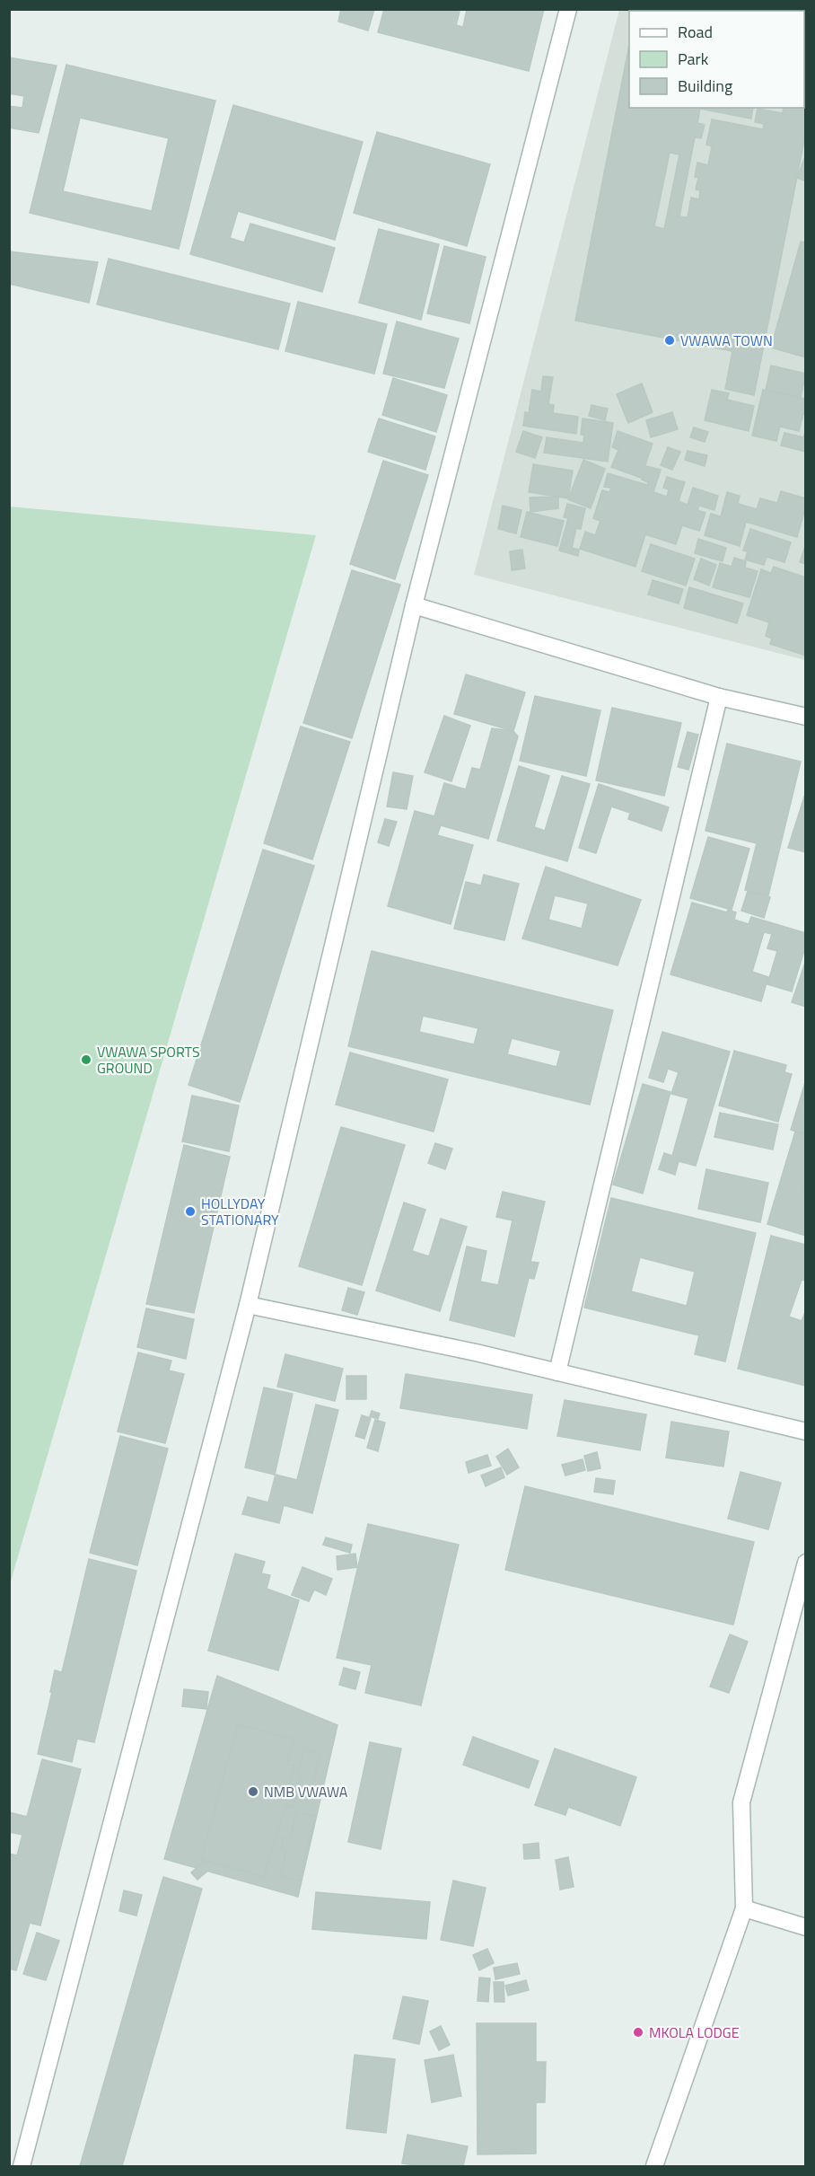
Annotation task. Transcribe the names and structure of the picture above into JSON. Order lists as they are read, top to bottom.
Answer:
{
  "places": [
    "VWAWA TOWN",
    "VWAWA SPORTS GROUND",
    "HOLLYDAY STATIONARY",
    "NMB VWAWA",
    "MKOLA LODGE"
  ],
  "legend": ["Road", "Park", "Building"]
}
